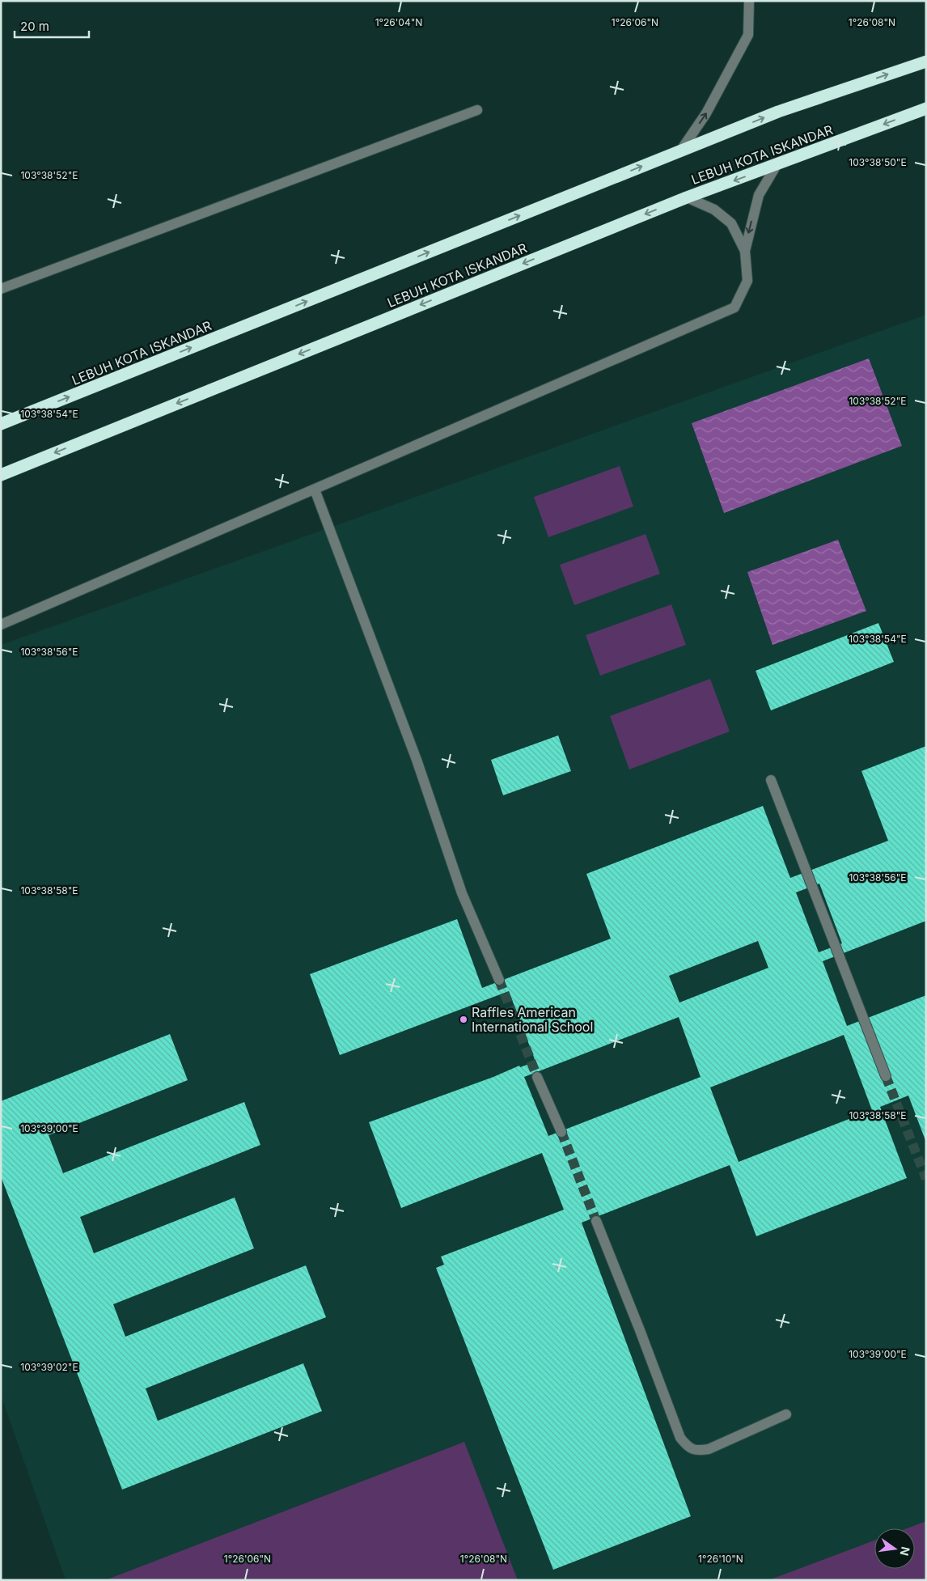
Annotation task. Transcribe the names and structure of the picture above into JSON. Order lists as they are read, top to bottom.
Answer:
{
  "streets": {
    "highway": ["LEBUH KOTA ISKANDAR"]
  },
  "places": ["Raffles American International School"],
  "scale_bar": "20 m",
  "north": "right",
  "coordinates": [
    "1°26'04\"N",
    "1°26'06\"N",
    "1°26'08\"N",
    "103°38'50\"E",
    "103°38'52\"E",
    "103°38'54\"E",
    "103°38'56\"E",
    "103°38'58\"E",
    "103°39'00\"E",
    "103°39'02\"E",
    "1°26'10\"N"
  ]
}
